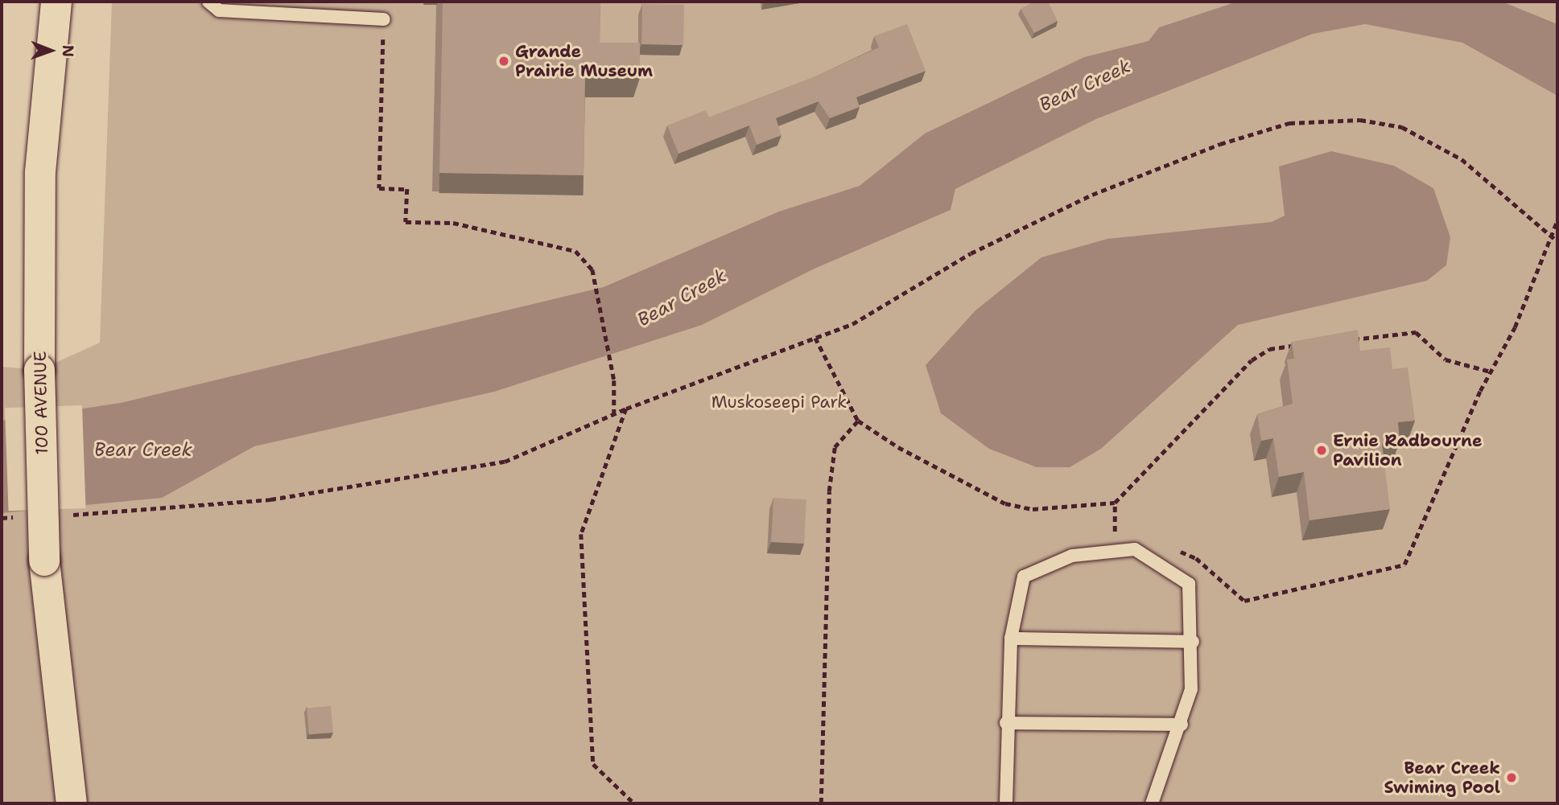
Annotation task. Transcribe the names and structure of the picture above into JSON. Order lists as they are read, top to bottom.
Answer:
{
  "streets": {
    "main road": ["100 AVENUE"]
  },
  "water": ["Bear Creek"],
  "parks": ["Muskoseepi Park"],
  "places": ["Grande Prairie Museum", "Ernie Radbourne Pavilion", "Bear Creek Swiming Pool"],
  "north": "right"
}
